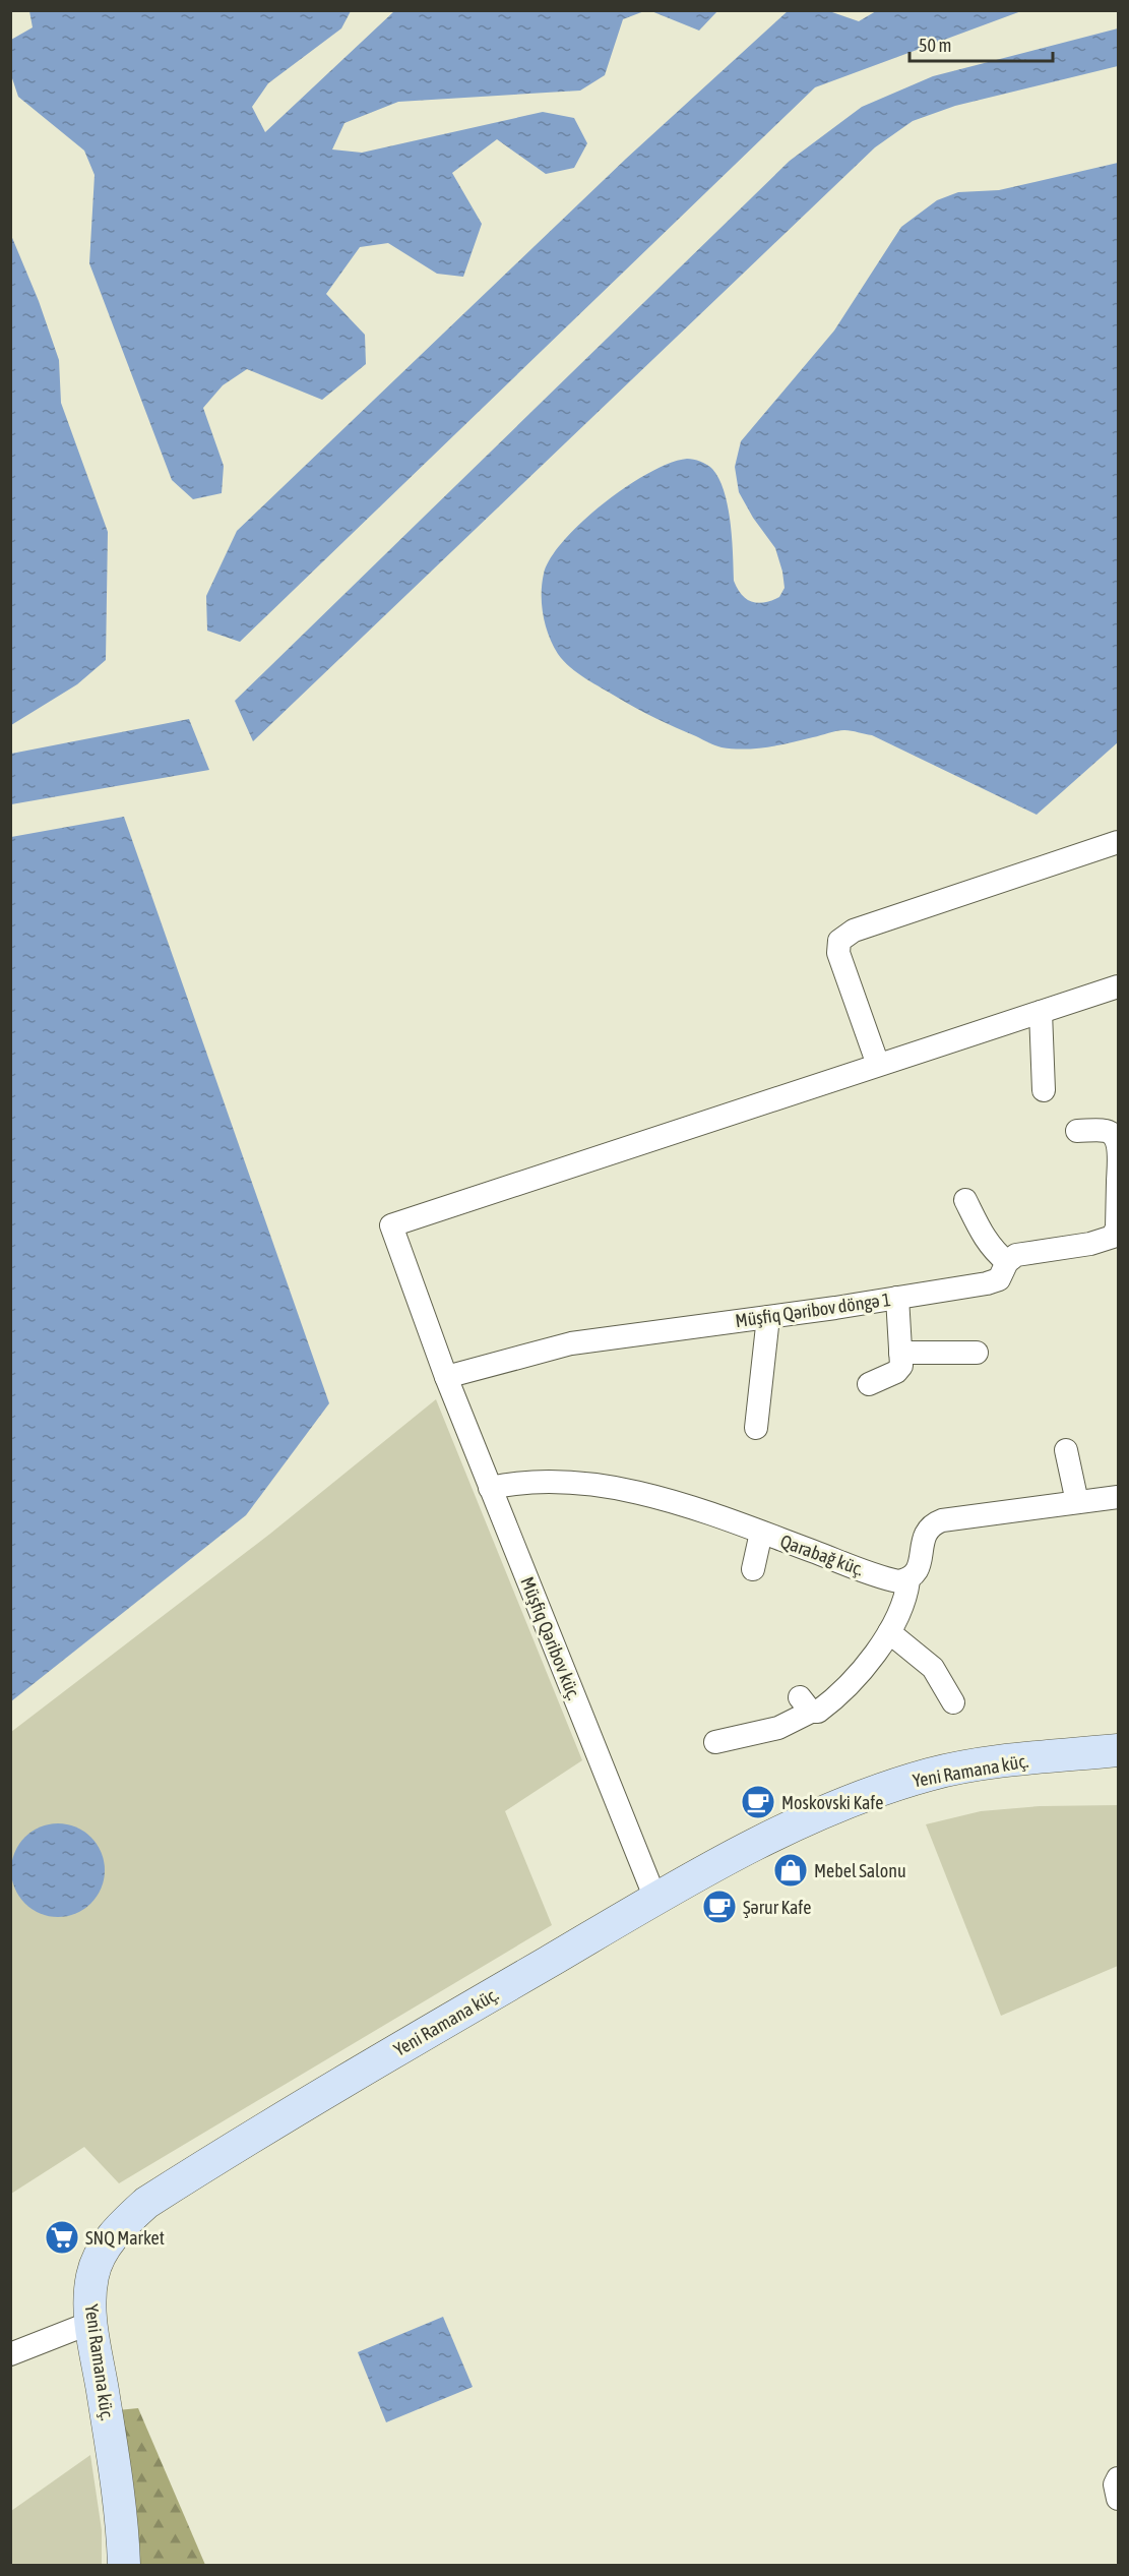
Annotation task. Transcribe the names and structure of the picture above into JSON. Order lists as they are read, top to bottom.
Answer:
{
  "streets": {
    "street": [
      "Müşfiq Qəribov döngə 1",
      "Qarabağ küç.",
      "Müşfiq Qəribov küç.",
      "Yeni Ramana küç."
    ]
  },
  "crossings": [
    ["Müşfiq Qəribov döngə 1", "Müşfiq Qəribov küç."],
    ["Qarabağ küç.", "Müşfiq Qəribov küç."],
    ["Müşfiq Qəribov küç.", "Yeni Ramana küç."]
  ],
  "places": {
    "cafe": ["Moskovski Kafe", "Şərur Kafe"],
    "shop": ["Mebel Salonu"],
    "supermarket": ["SNQ Market"]
  },
  "scale_bar": "50 m"
}
